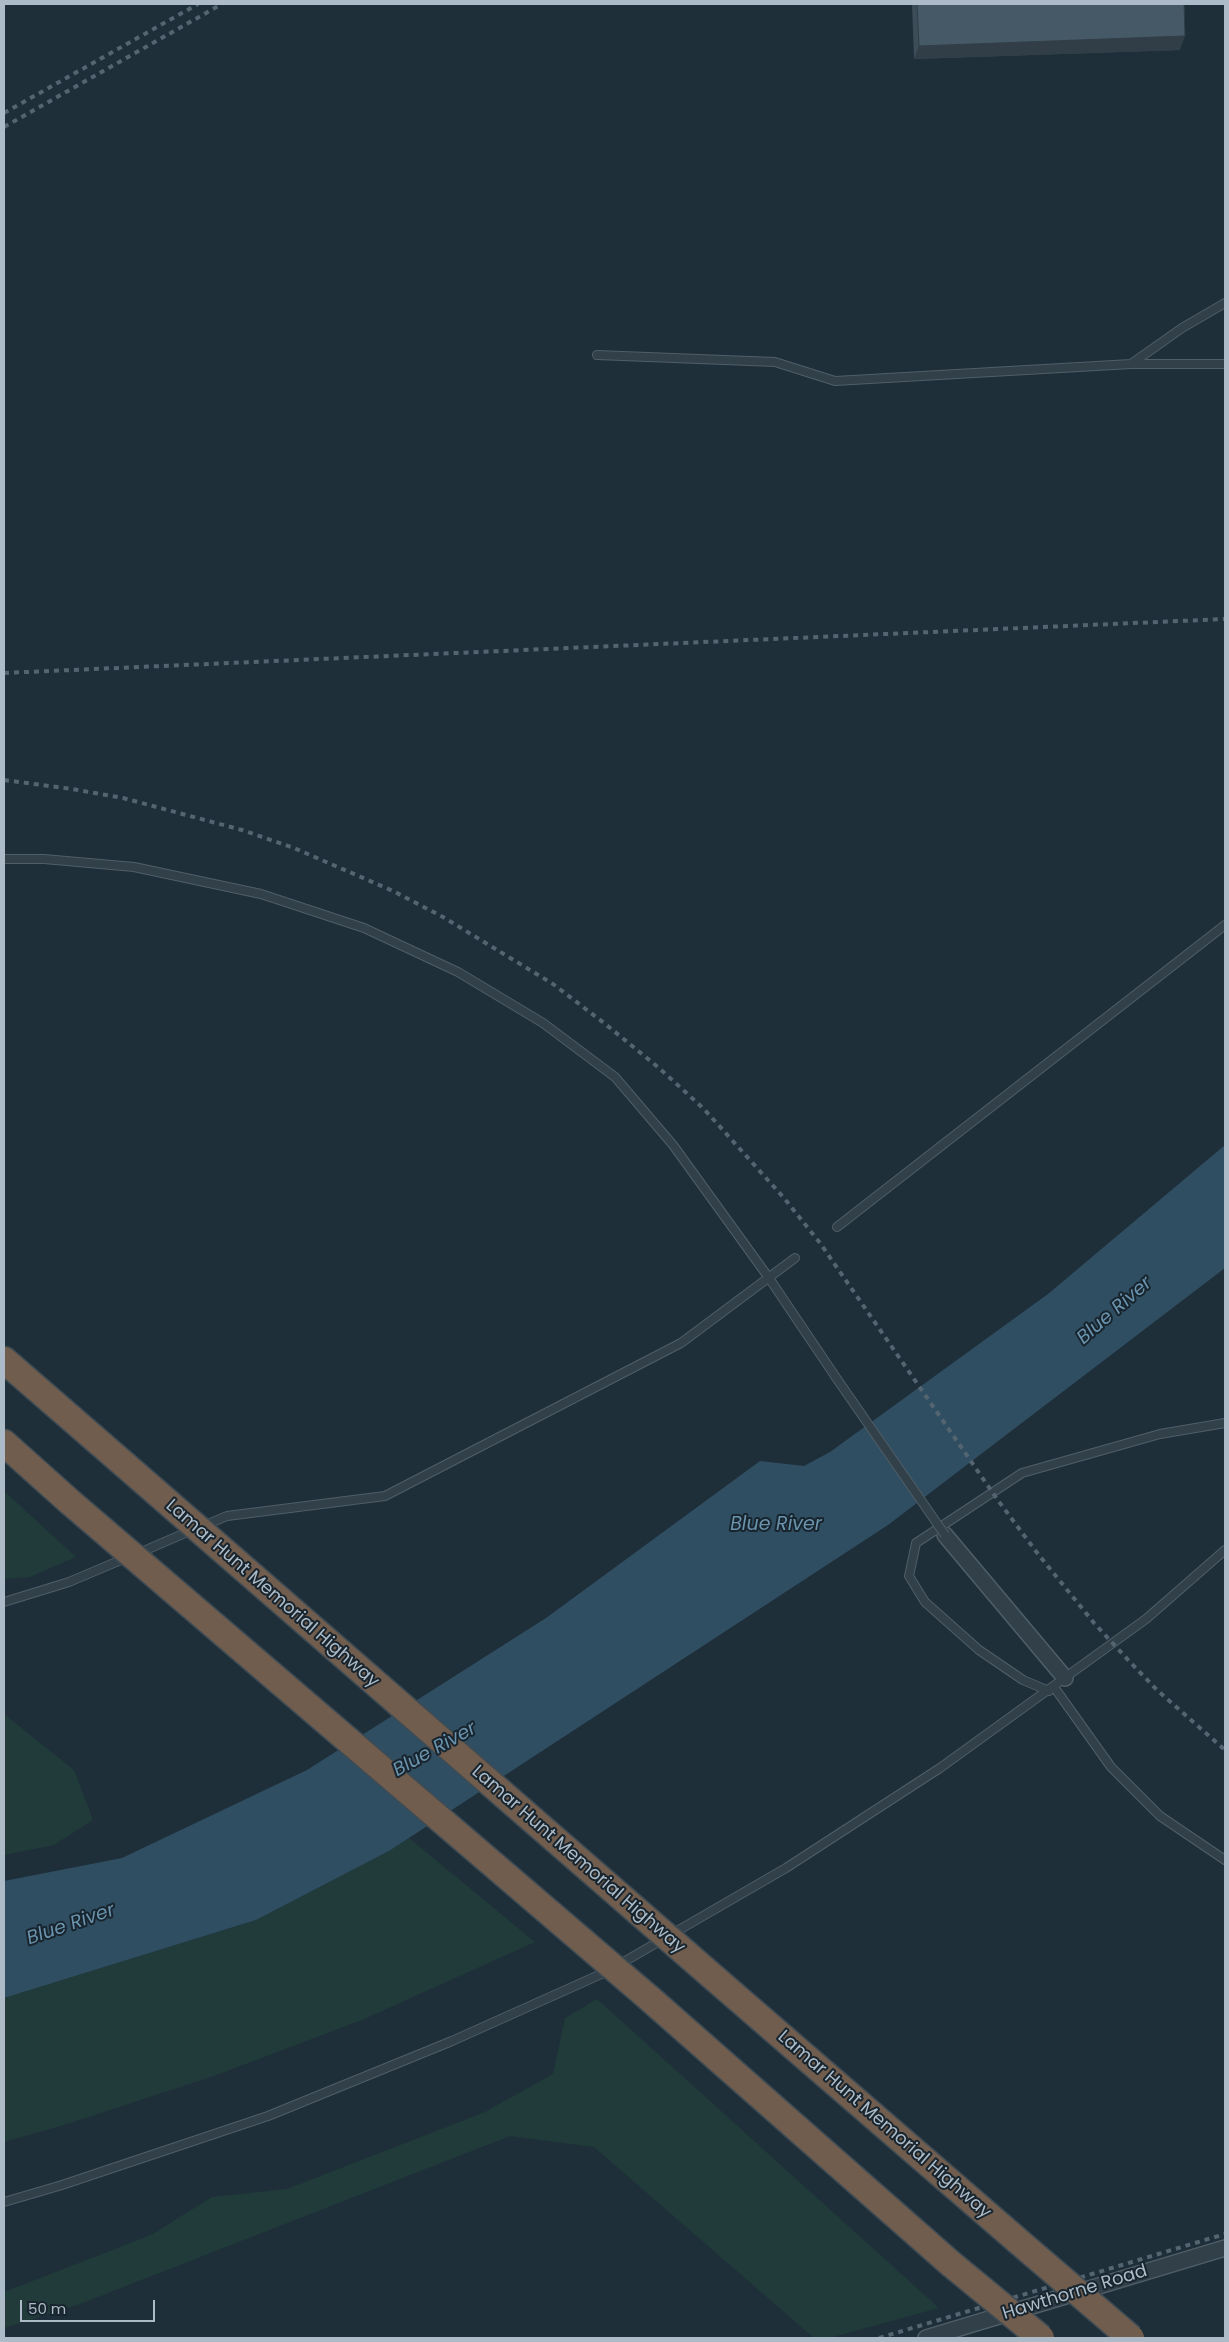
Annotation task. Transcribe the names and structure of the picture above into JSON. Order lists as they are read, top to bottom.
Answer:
{
  "streets": {
    "highway": ["Lamar Hunt Memorial Highway"],
    "street": ["Hawthorne Road"]
  },
  "water": ["Blue River"],
  "scale_bar": "50 m"
}
